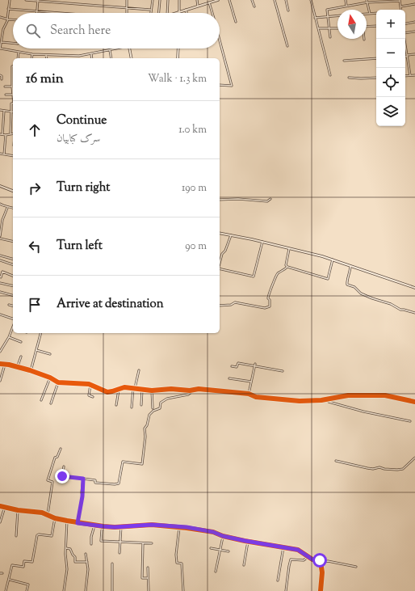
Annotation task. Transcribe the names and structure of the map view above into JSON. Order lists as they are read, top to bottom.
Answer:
{
  "north": "top",
  "page": {
    "map_buttons": ["+", "−"],
    "search": "Search here",
    "heading": ["16 min", "Walk · 1.3 km"],
    "list": [
      ["Continue", "سرک کبابیان", "1.0 km"],
      ["Turn right", "190 m"],
      ["Turn left", "90 m"],
      "Arrive at destination"
    ]
  }
}
